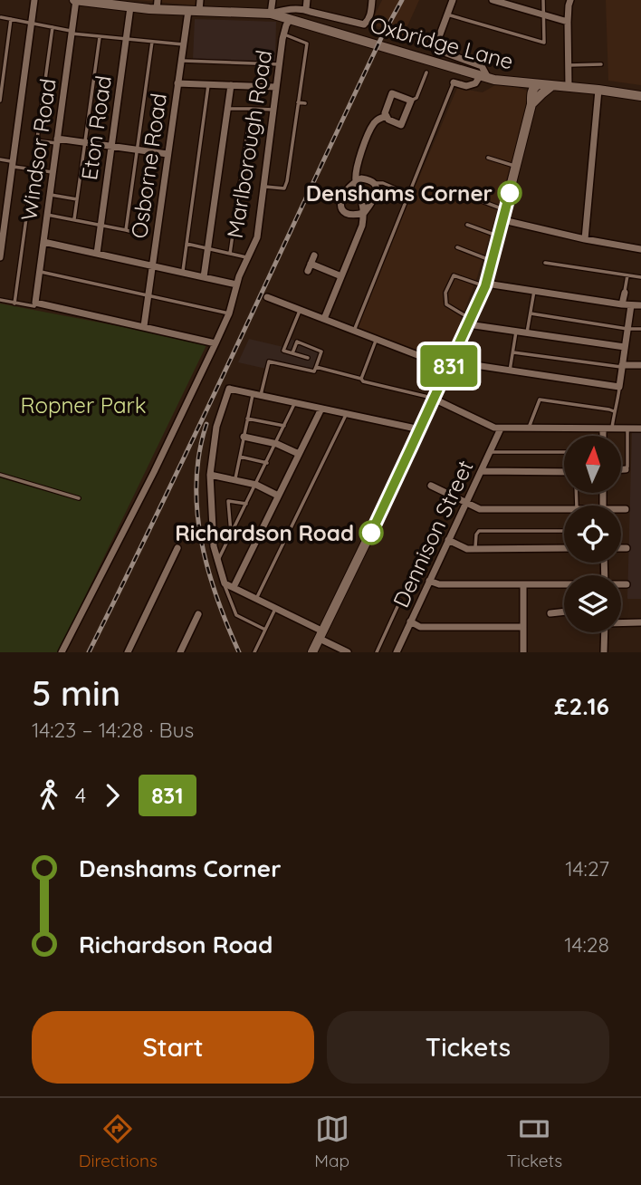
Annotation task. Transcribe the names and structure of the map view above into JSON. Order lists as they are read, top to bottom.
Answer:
{
  "streets": {
    "street": [
      "Oxbridge Lane",
      "Eton Road",
      "Marlborough Road",
      "Windsor Road",
      "Osborne Road",
      "Dennison Street"
    ]
  },
  "crossings": [
    ["Oxbridge Lane", "Eton Road"],
    ["Oxbridge Lane", "Marlborough Road"],
    ["Oxbridge Lane", "Windsor Road"],
    ["Oxbridge Lane", "Osborne Road"]
  ],
  "parks": ["Ropner Park"],
  "places": ["Denshams Corner", "Richardson Road"],
  "lines": ["bus line 831"],
  "north": "top",
  "page": {
    "on_map": "831",
    "heading": ["5 min", "14:23 – 14:28 · Bus", "£2.16"],
    "legs": ["4", "831"],
    "list": [
      {
        "name": "Denshams Corner",
        "value": "14:27"
      },
      {
        "name": "Richardson Road",
        "value": "14:28"
      }
    ],
    "buttons": ["Start", "Tickets"],
    "tabs": ["Directions", "Map", "Tickets"]
  }
}
